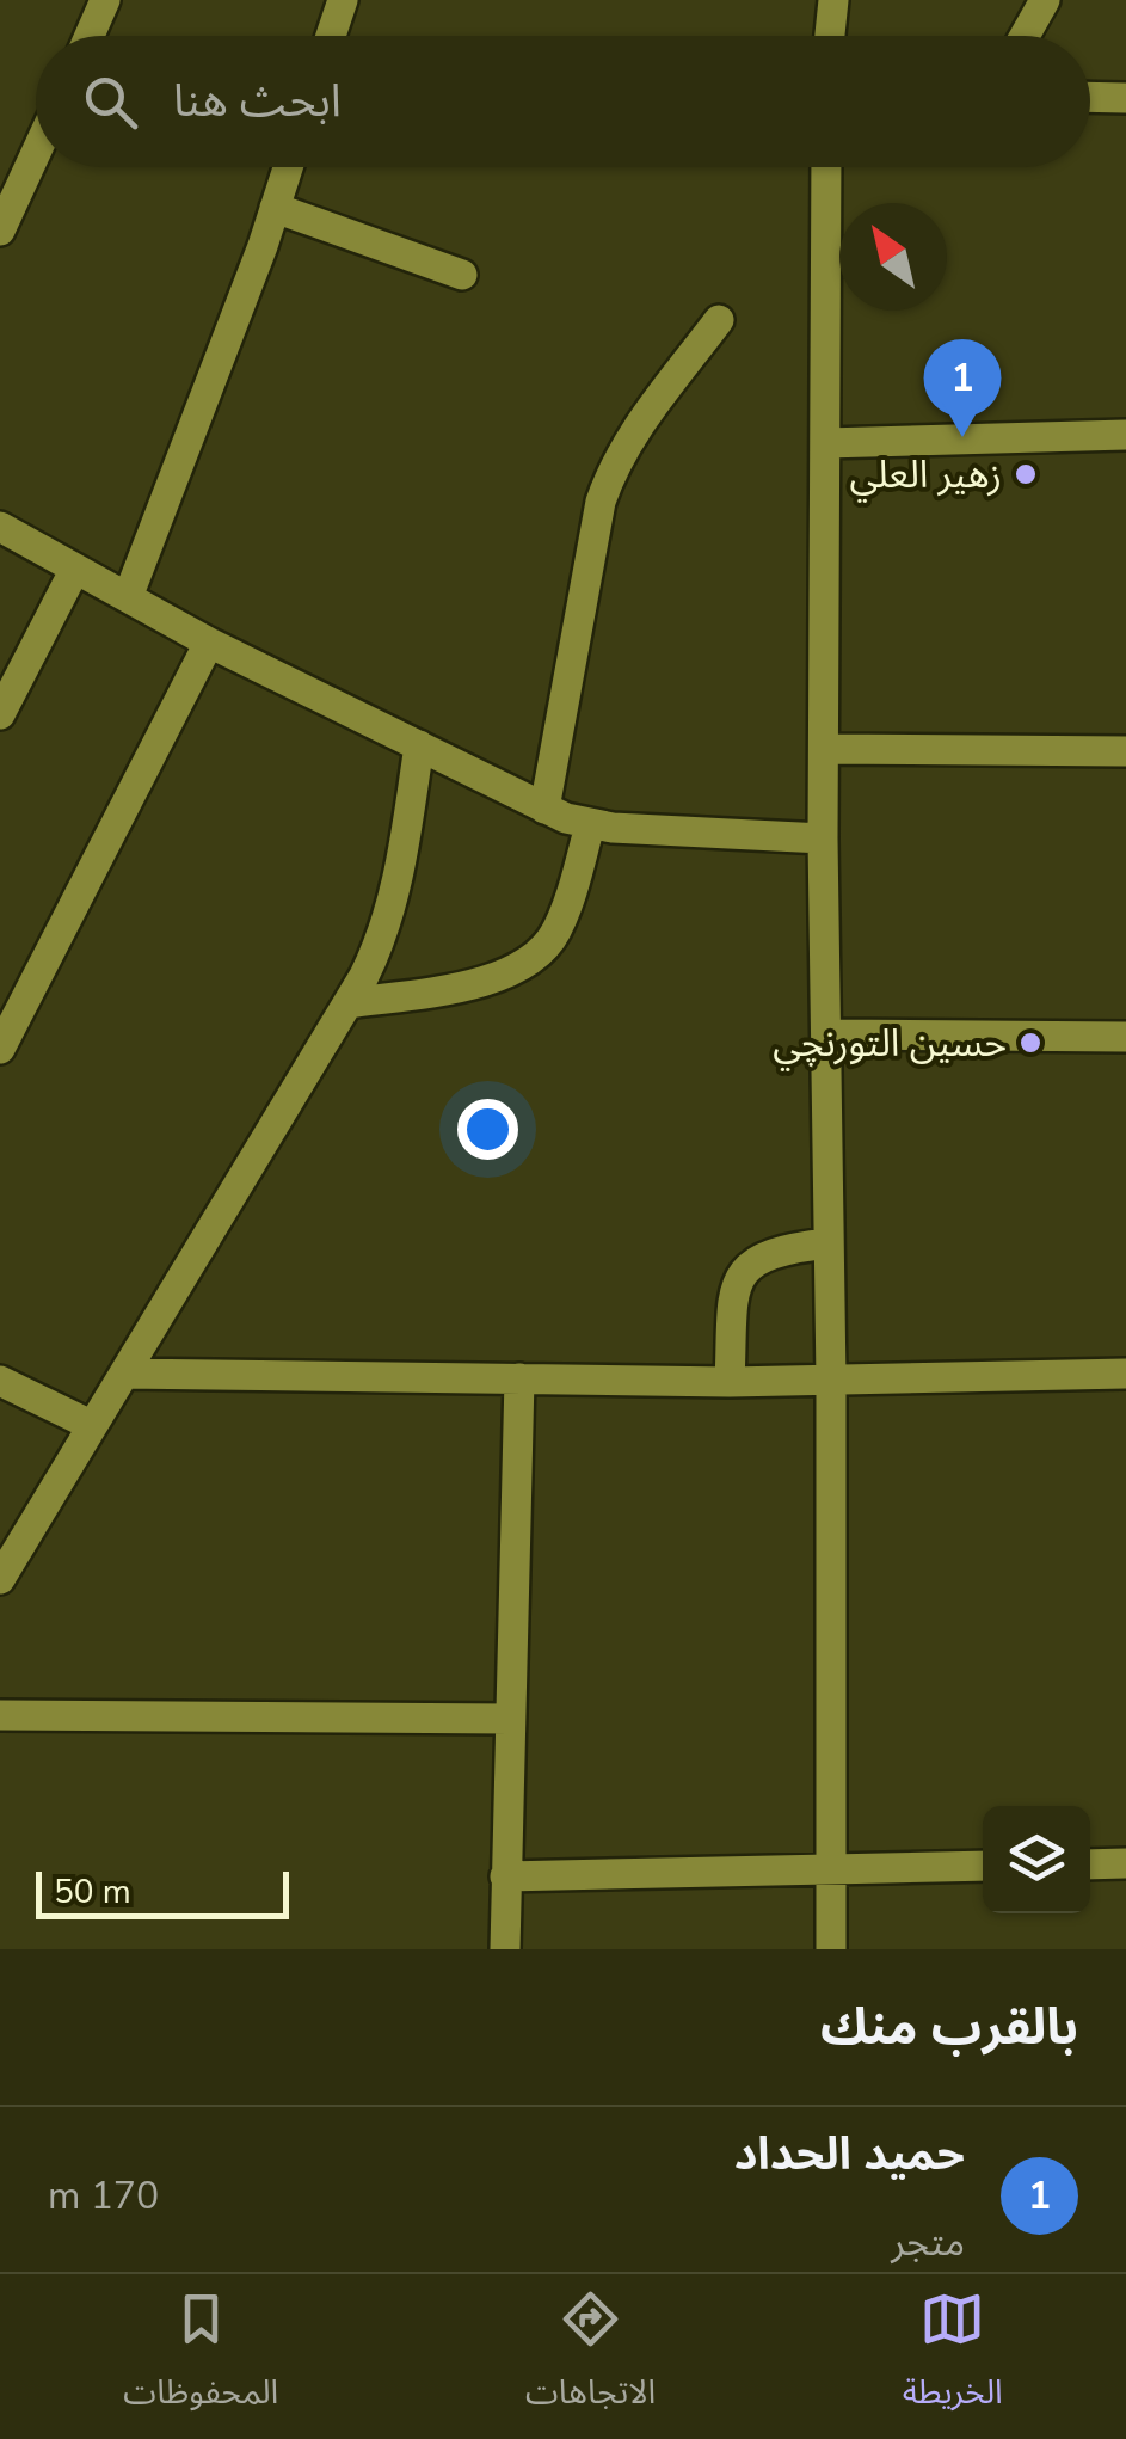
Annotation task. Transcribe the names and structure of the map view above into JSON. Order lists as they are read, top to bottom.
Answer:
{
  "places": ["زهير العلي", "حسين التورنچي"],
  "scale_bar": "50 m",
  "north": "top left",
  "page": {
    "search": "ابحث هنا",
    "pins": "1",
    "scale": "50 m",
    "heading": "بالقرب منك",
    "list": [
      {
        "mark": "1",
        "name": "حميد الحداد",
        "note": "متجر",
        "value": "170 m"
      }
    ],
    "nav": ["الخريطة", "الاتجاهات", "المحفوظات"]
  }
}
